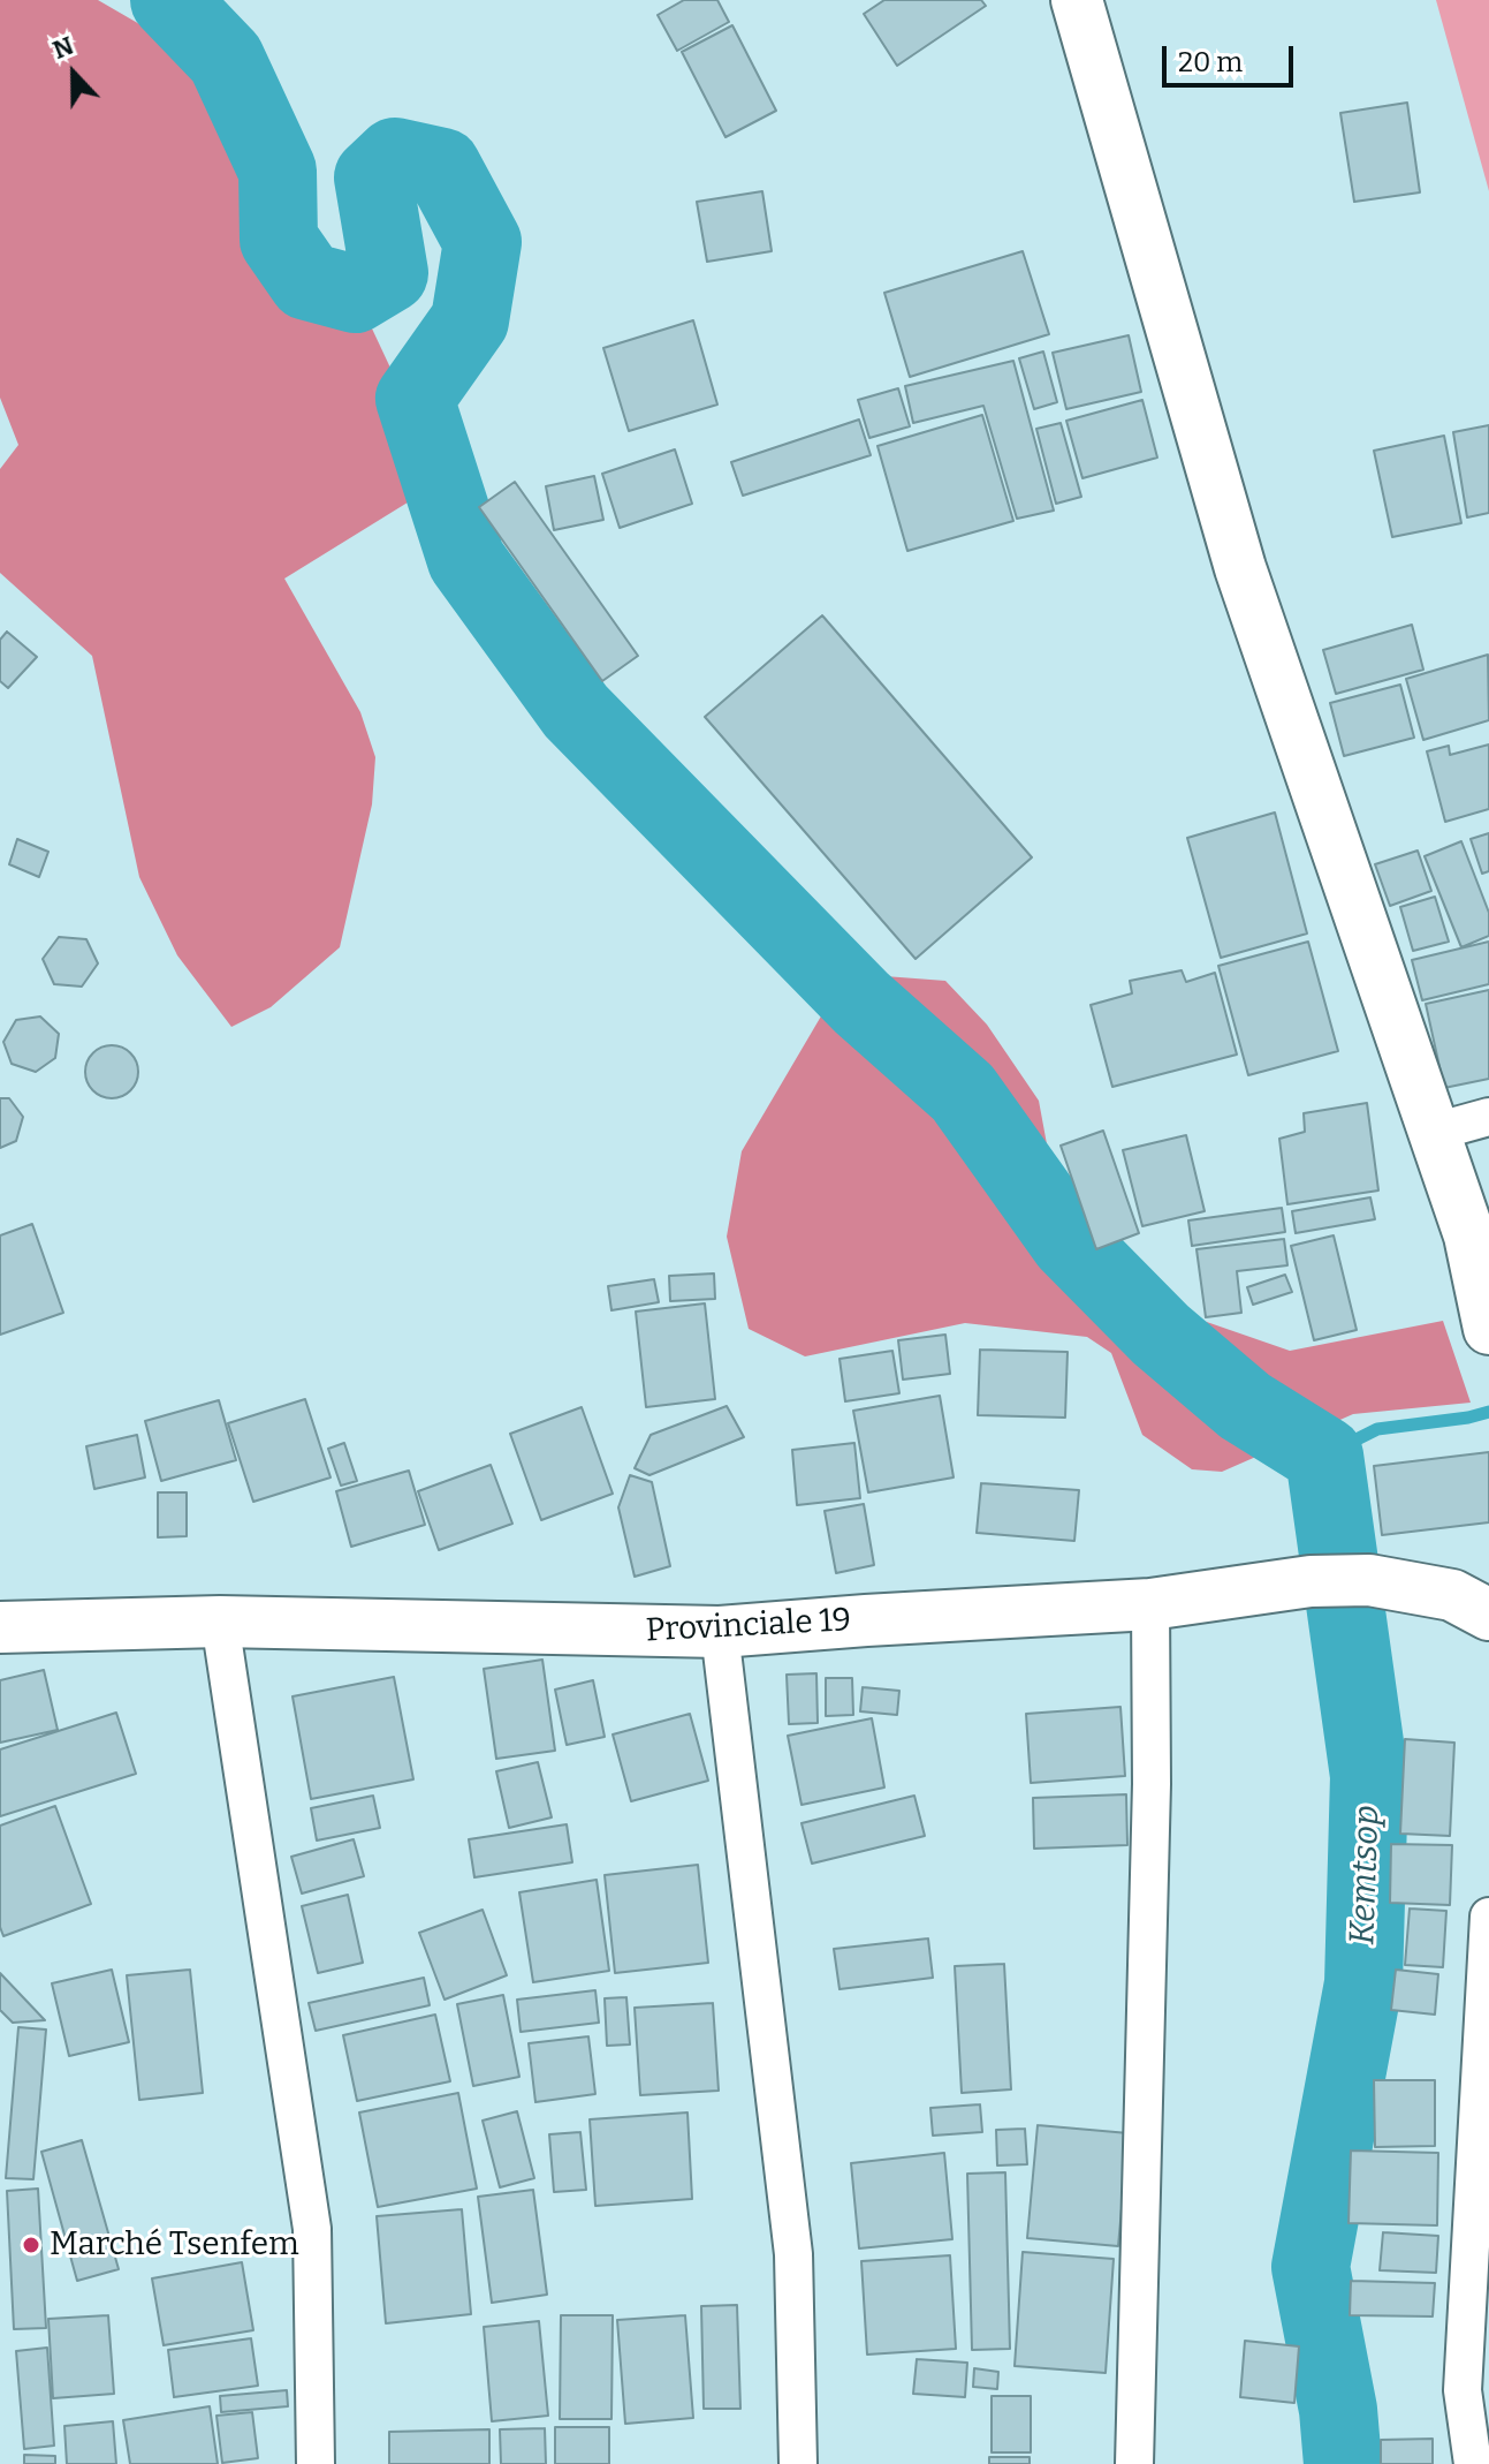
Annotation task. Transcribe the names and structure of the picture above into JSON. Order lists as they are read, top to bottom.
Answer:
{
  "streets": {
    "main road": ["Provinciale 19"]
  },
  "water": ["Kemtsop"],
  "places": ["Marché Tsenfem"],
  "scale_bar": "20 m",
  "north": "top"
}
